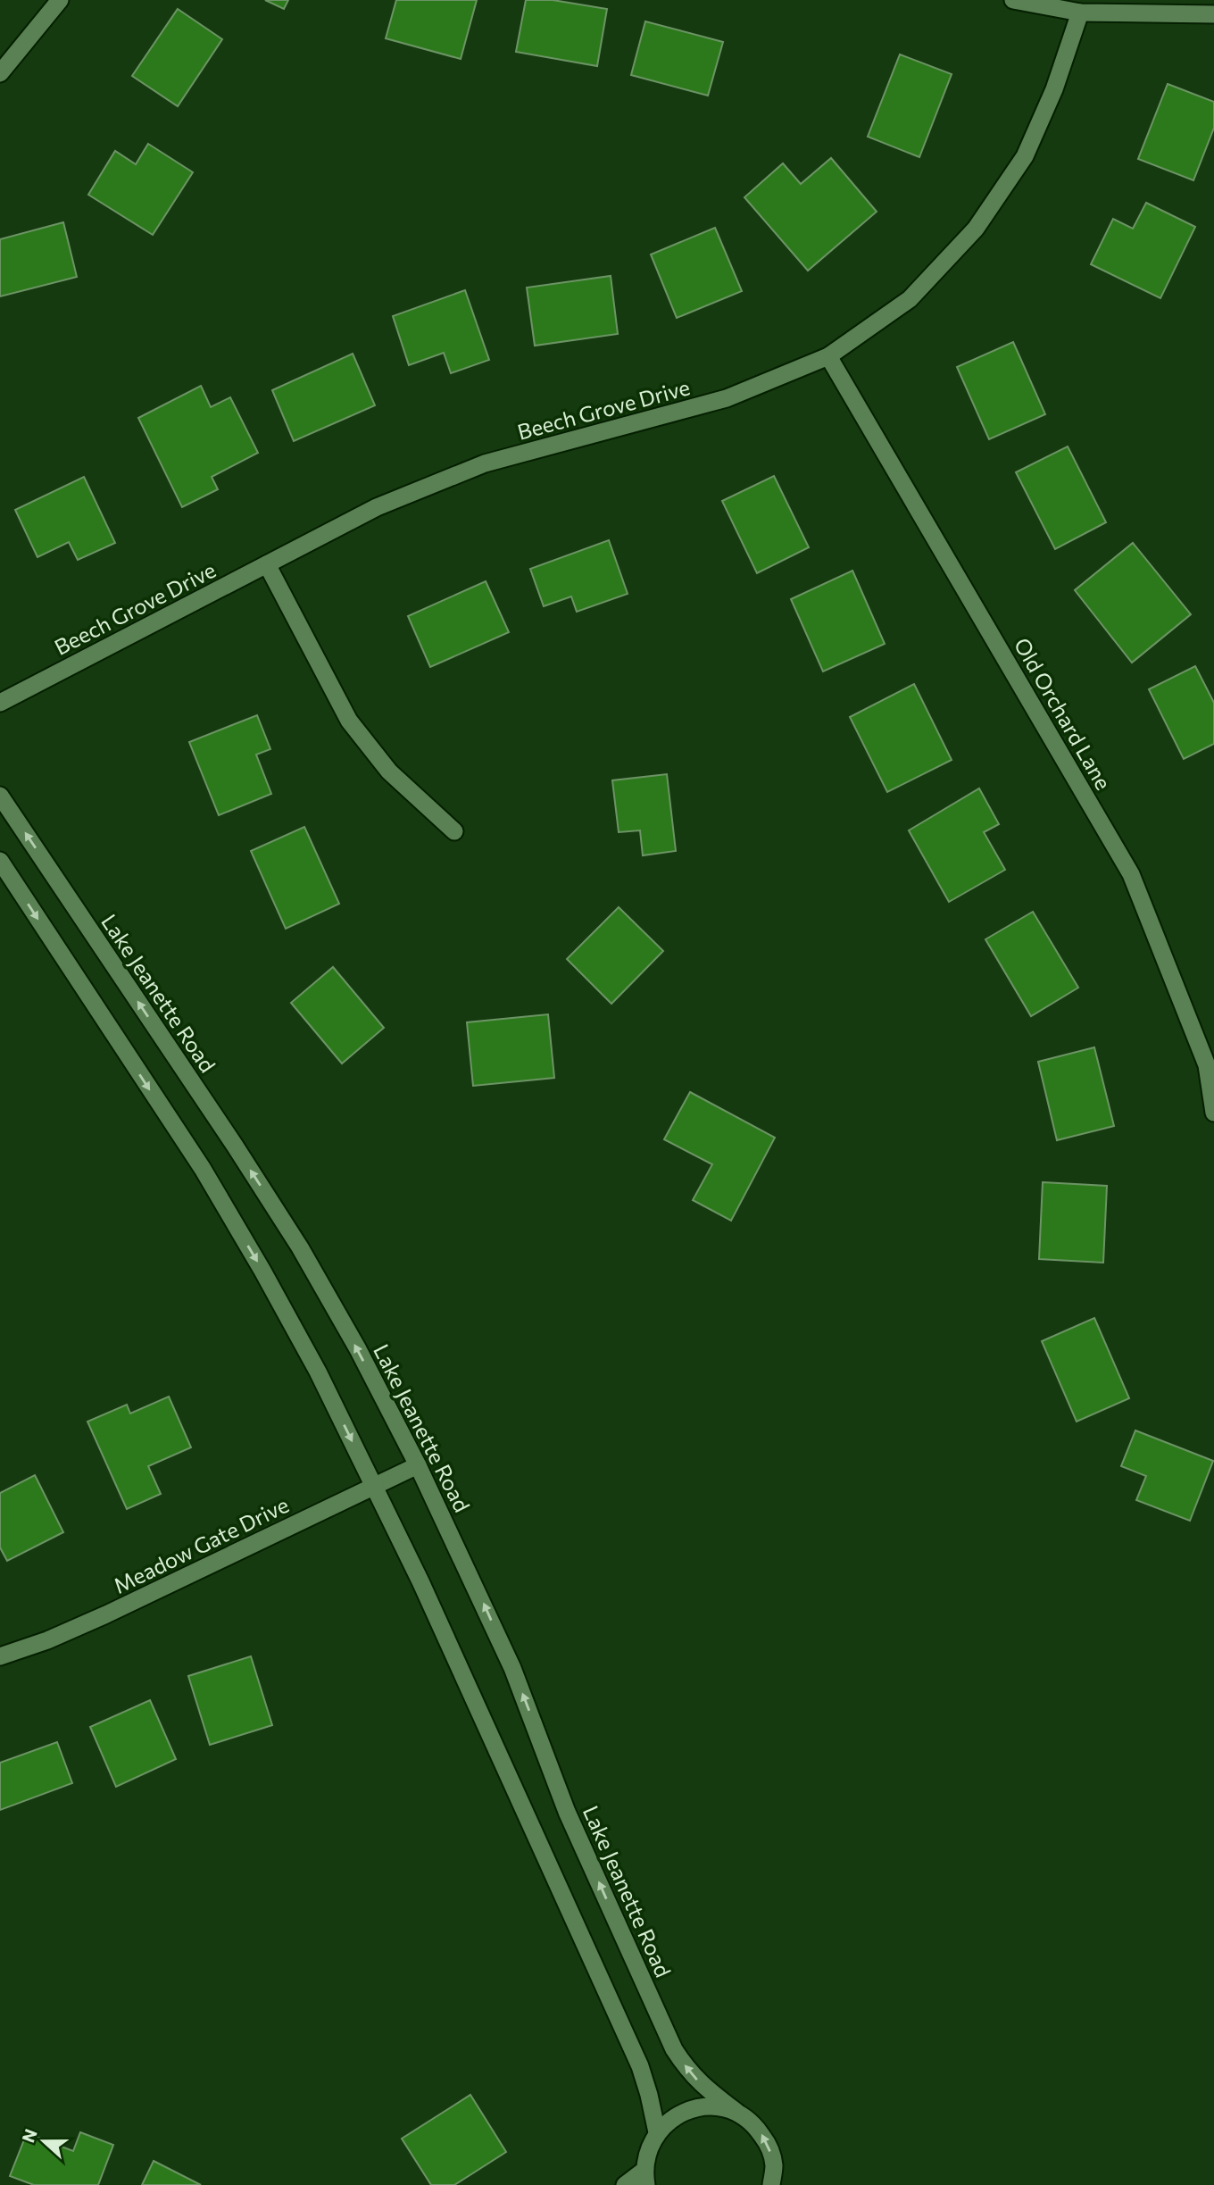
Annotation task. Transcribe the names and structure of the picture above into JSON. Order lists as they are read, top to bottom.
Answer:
{
  "streets": {
    "street": [
      "Beech Grove Drive",
      "Old Orchard Lane",
      "Lake Jeanette Road",
      "Meadow Gate Drive"
    ]
  },
  "crossings": [
    ["Beech Grove Drive", "Old Orchard Lane"],
    ["Lake Jeanette Road", "Meadow Gate Drive"]
  ],
  "north": "left"
}
